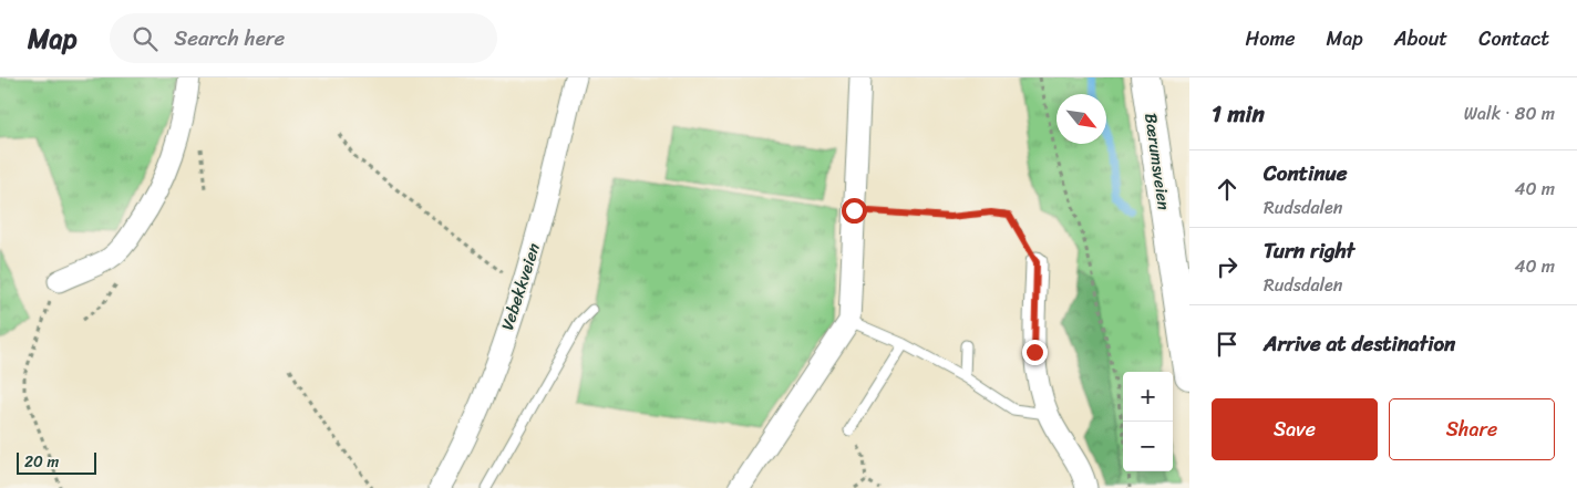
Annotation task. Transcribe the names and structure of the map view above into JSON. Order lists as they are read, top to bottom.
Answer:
{
  "streets": {
    "main road": ["Bærumsveien"],
    "street": ["Vebekkveien"]
  },
  "scale_bar": "20 m",
  "north": "bottom right",
  "page": {
    "header": "Map",
    "search": "Search here",
    "nav": [
      "Home",
      "Map",
      "About",
      "Contact"
    ],
    "heading": ["1 min", "Walk · 80 m"],
    "list": [
      ["Continue", "Rudsdalen", "40 m"],
      ["Turn right", "Rudsdalen", "40 m"],
      "Arrive at destination"
    ],
    "map_buttons": ["+", "−"],
    "buttons": ["Save", "Share"],
    "scale": "20 m"
  }
}
